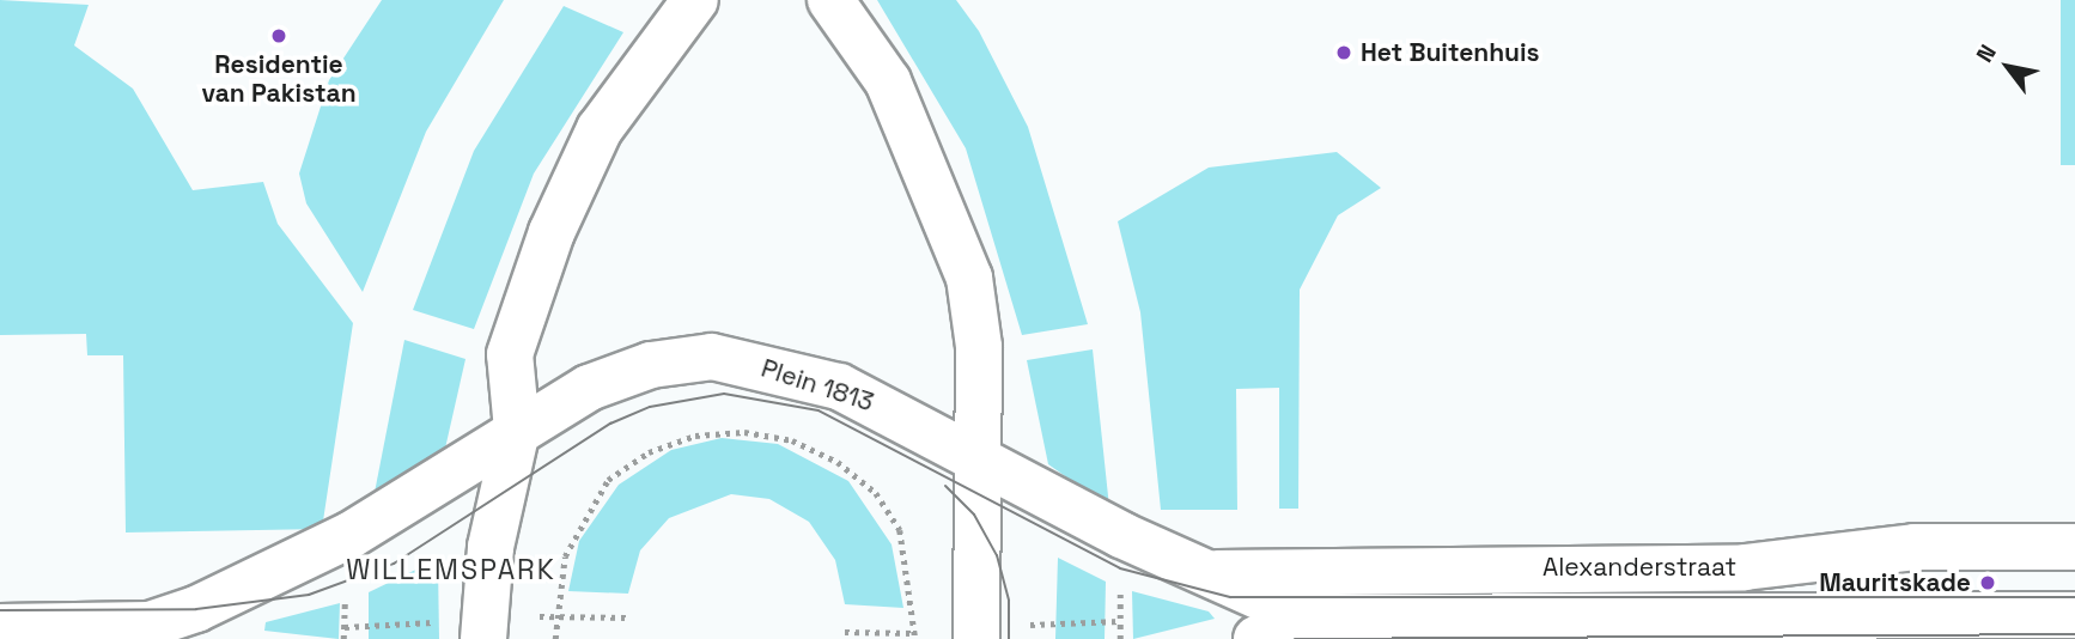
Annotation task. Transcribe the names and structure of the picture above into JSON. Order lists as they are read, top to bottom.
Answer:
{
  "streets": {
    "street": ["Plein 1813", "Alexanderstraat"]
  },
  "crossings": [
    ["Plein 1813", "Alexanderstraat"]
  ],
  "districts": ["WILLEMSPARK"],
  "places": ["Residentie van Pakistan", "Het Buitenhuis", "Mauritskade"],
  "north": "top left"
}
